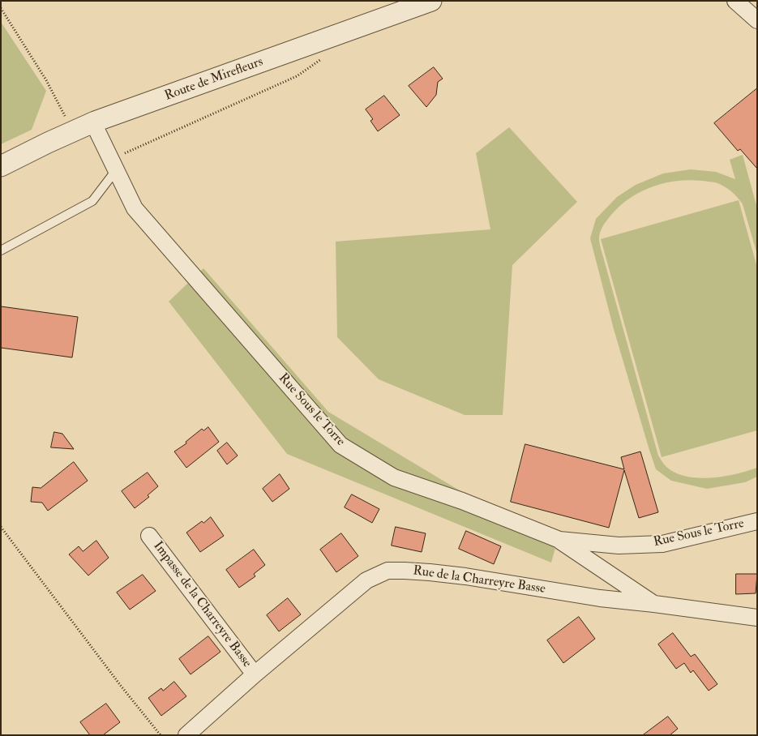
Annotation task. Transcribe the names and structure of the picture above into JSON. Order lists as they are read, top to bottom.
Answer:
{
  "streets": {
    "street": [
      "Route de Mirefleurs",
      "Rue Sous le Torre",
      "Rue de la Charreyre Basse",
      "Impasse de la Charreyre Basse"
    ]
  },
  "crossings": [
    ["Route de Mirefleurs", "Rue Sous le Torre"],
    ["Rue de la Charreyre Basse", "Impasse de la Charreyre Basse"]
  ]
}
